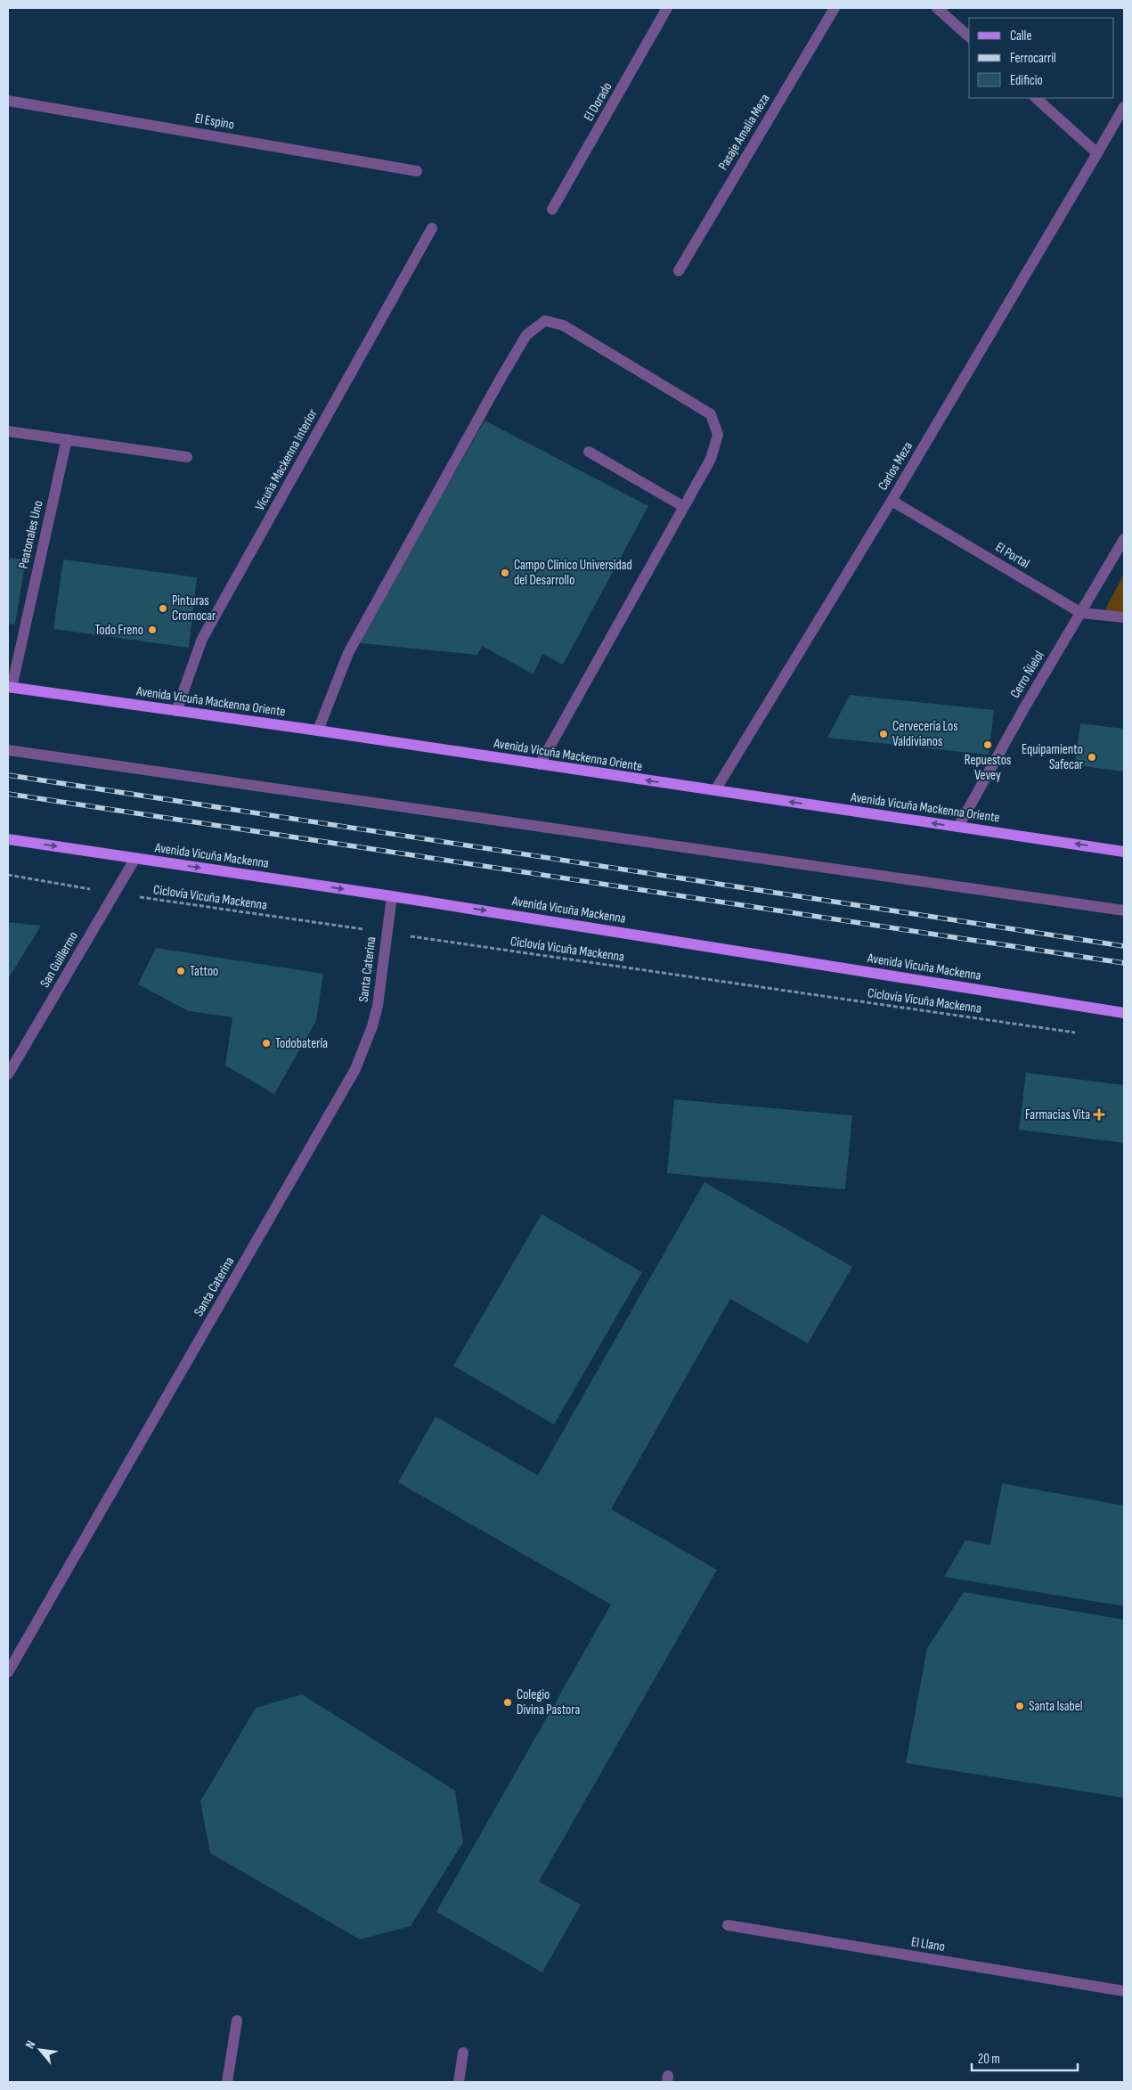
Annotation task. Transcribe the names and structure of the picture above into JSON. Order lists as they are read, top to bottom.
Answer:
{
  "streets": {
    "main road": ["Avenida Vicuña Mackenna Oriente", "Avenida Vicuña Mackenna"],
    "street": [
      "El Dorado",
      "El Espino",
      "Pasaje Amalia Meza",
      "Vicuña Mackenna Interior",
      "Carlos Meza",
      "Peatonales Uno",
      "El Portal",
      "Cerro Ñielol",
      "San Guillermo",
      "Santa Caterina",
      "El Llano"
    ],
    "path": ["Ciclovía Vicuña Mackenna"]
  },
  "crossings": [
    ["Vicuña Mackenna Interior", "Avenida Vicuña Mackenna Oriente"],
    ["Carlos Meza", "El Portal"],
    ["Carlos Meza", "Avenida Vicuña Mackenna Oriente"],
    ["Peatonales Uno", "Avenida Vicuña Mackenna Oriente"],
    ["El Portal", "Cerro Ñielol"],
    ["Cerro Ñielol", "Avenida Vicuña Mackenna Oriente"],
    ["Avenida Vicuña Mackenna", "San Guillermo"],
    ["Avenida Vicuña Mackenna", "Santa Caterina"],
    ["Ciclovía Vicuña Mackenna", "San Guillermo"],
    ["Ciclovía Vicuña Mackenna", "Santa Caterina"]
  ],
  "one_way": ["Avenida Vicuña Mackenna Oriente", "Avenida Vicuña Mackenna"],
  "places": {
    "other": [
      "Campo Clínico Universidad del Desarrollo",
      "Pinturas Cromocar",
      "Todo Freno",
      "Cervecería Los Valdivianos",
      "Repuestos Vevey",
      "Equipamiento Safecar",
      "Tattoo",
      "Todobatería",
      "Colegio Divina Pastora",
      "Santa Isabel"
    ],
    "health": ["Farmacias Vita"]
  },
  "legend": ["Calle", "Ferrocarril", "Edificio"],
  "scale_bar": "20 m",
  "north": "top left"
}
